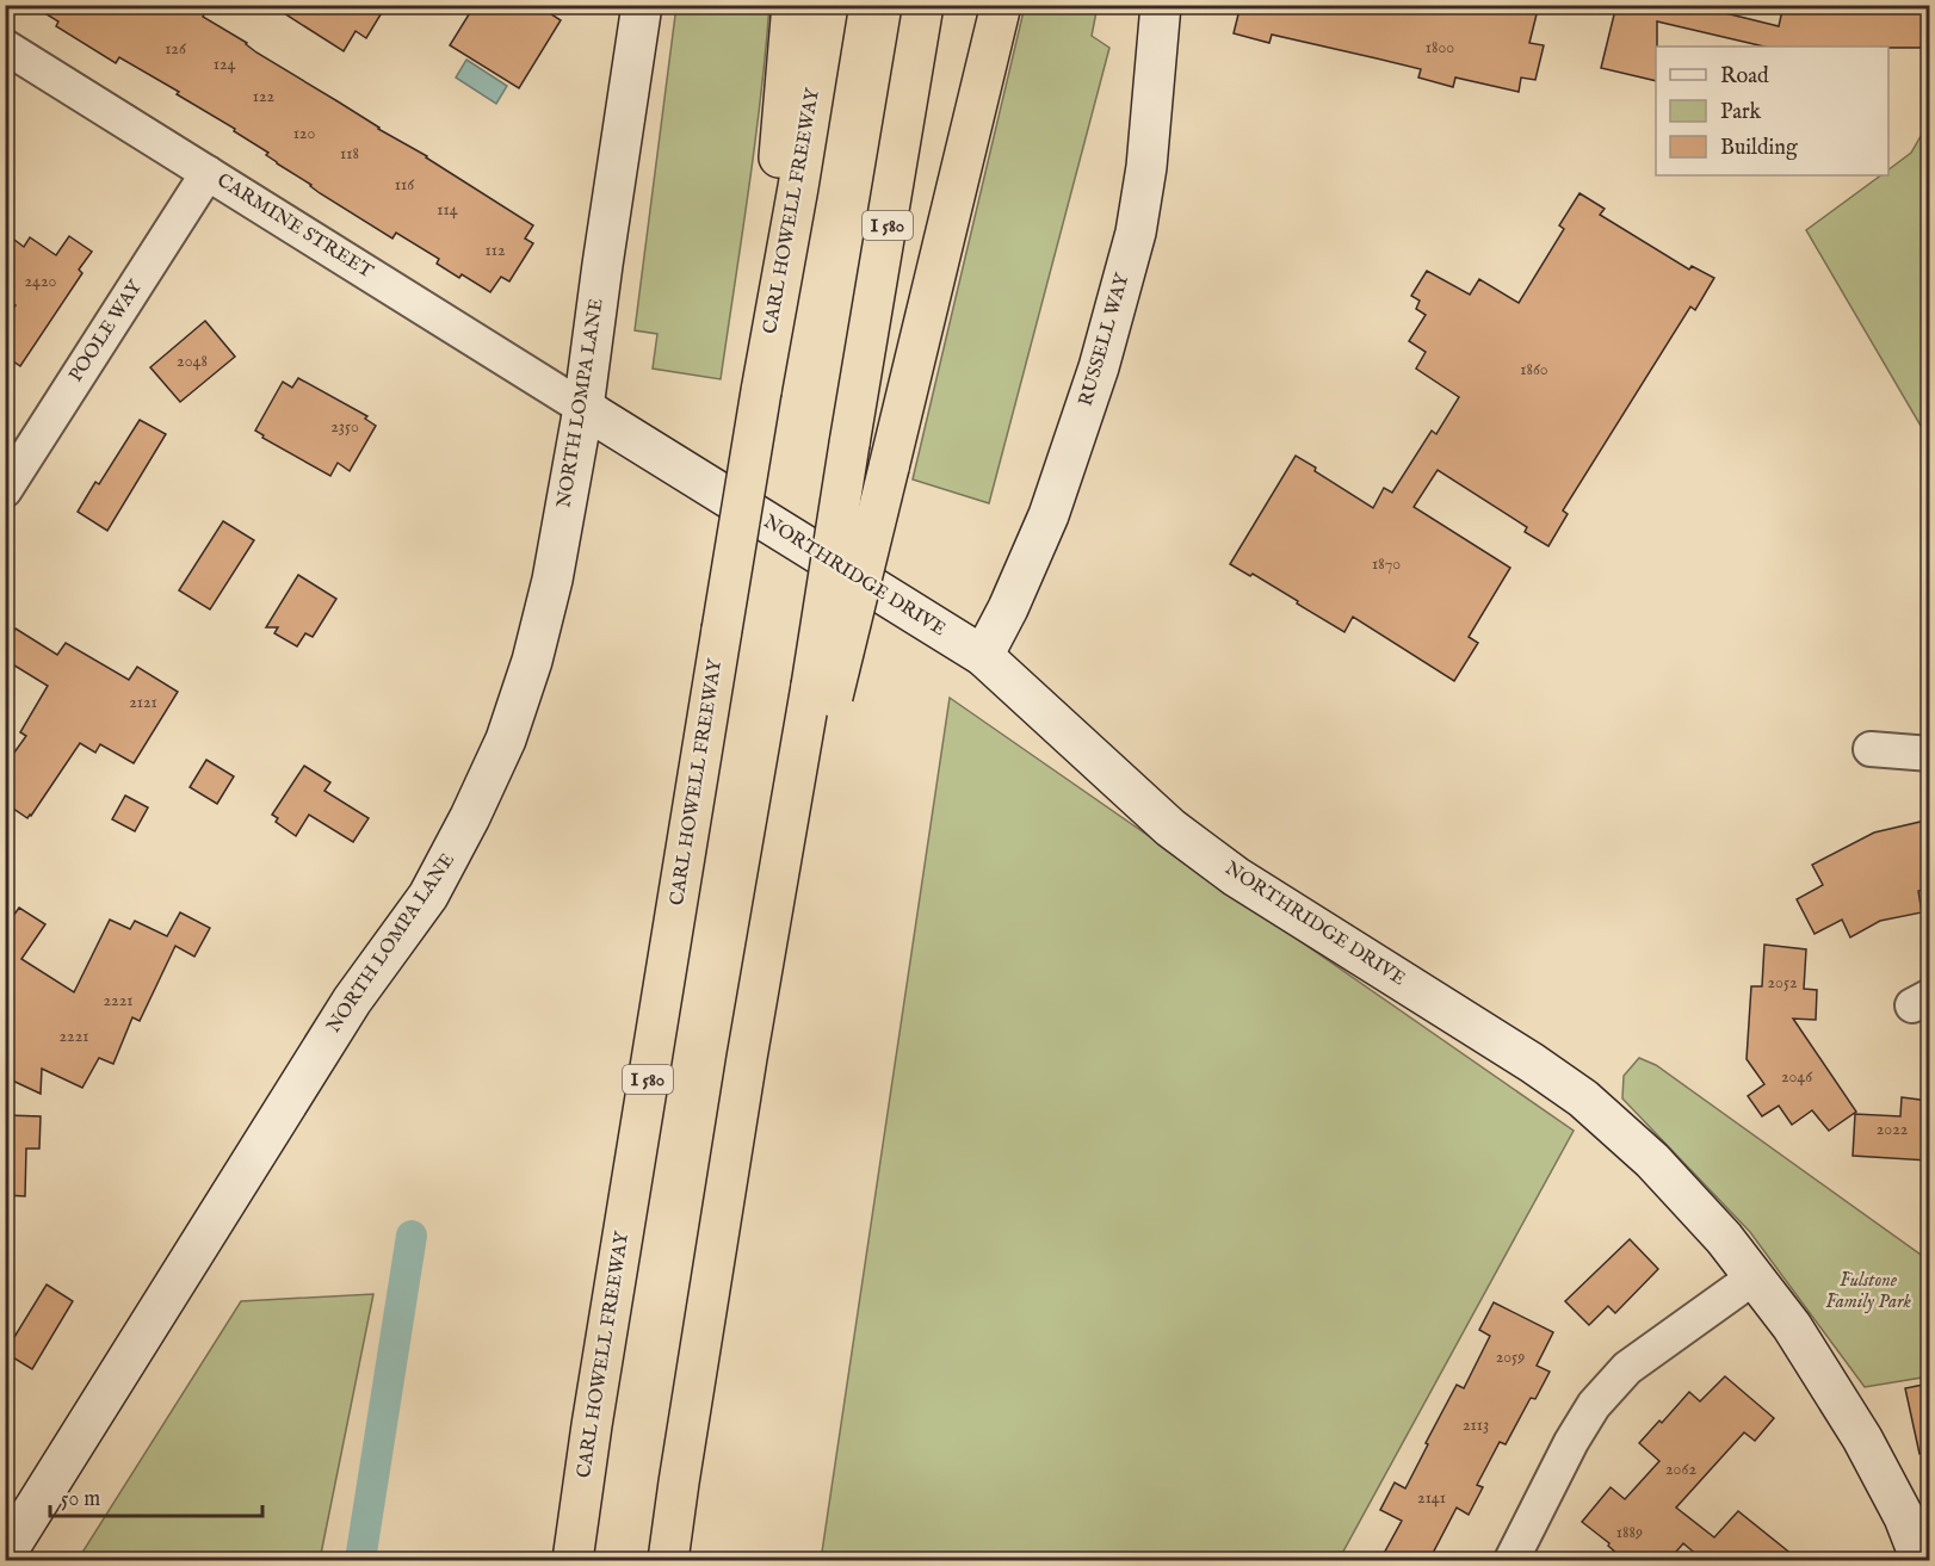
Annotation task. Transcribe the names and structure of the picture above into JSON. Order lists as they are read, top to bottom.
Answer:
{
  "streets": {
    "highway": ["CARL HOWELL FREEWAY", "I 580"],
    "street": [
      "CARMINE STREET",
      "POOLE WAY",
      "RUSSELL WAY",
      "NORTH LOMPA LANE",
      "NORTHRIDGE DRIVE"
    ]
  },
  "crossings": [
    ["CARMINE STREET", "POOLE WAY"],
    ["CARMINE STREET", "NORTH LOMPA LANE"],
    ["CARMINE STREET", "NORTHRIDGE DRIVE"],
    ["RUSSELL WAY", "NORTHRIDGE DRIVE"],
    ["NORTH LOMPA LANE", "NORTHRIDGE DRIVE"]
  ],
  "parks": ["Fulstone Family Park"],
  "house_numbers": [
    "1800",
    "126",
    "124",
    "122",
    "120",
    "118",
    "116",
    "114",
    "112",
    "2420",
    "2048",
    "1860",
    "2350",
    "1870",
    "2121",
    "2052",
    "2221",
    "2221",
    "2046",
    "2022",
    "2059",
    "2113",
    "2062",
    "2141",
    "1889"
  ],
  "legend": ["Road", "Park", "Building"],
  "scale_bar": "50 m"
}
